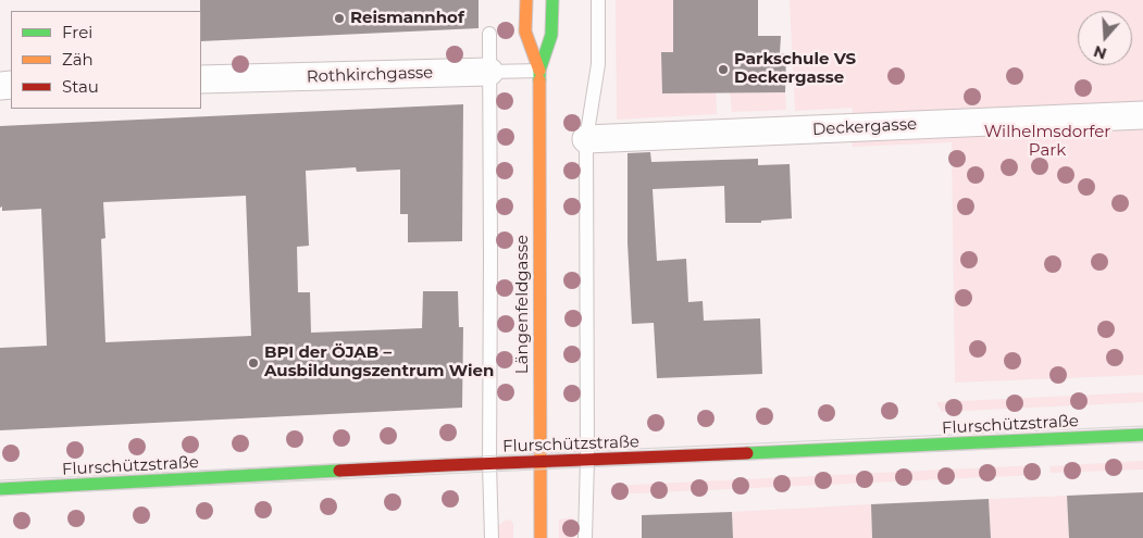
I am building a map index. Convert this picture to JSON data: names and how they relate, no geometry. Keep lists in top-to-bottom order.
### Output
{
  "streets": {
    "street": [
      "Rothkirchgasse",
      "Deckergasse",
      "Längenfeldgasse",
      "Flurschützstraße"
    ]
  },
  "crossings": [
    ["Rothkirchgasse", "Längenfeldgasse"],
    ["Längenfeldgasse", "Flurschützstraße"]
  ],
  "parks": ["Wilhelmsdorfer Park"],
  "places": ["Reismannhof", "Parkschule VS Deckergasse", "BPI der ÖJAB – Ausbildungszentrum Wien"],
  "legend": ["Frei", "Zäh", "Stau"],
  "north": "bottom"
}
